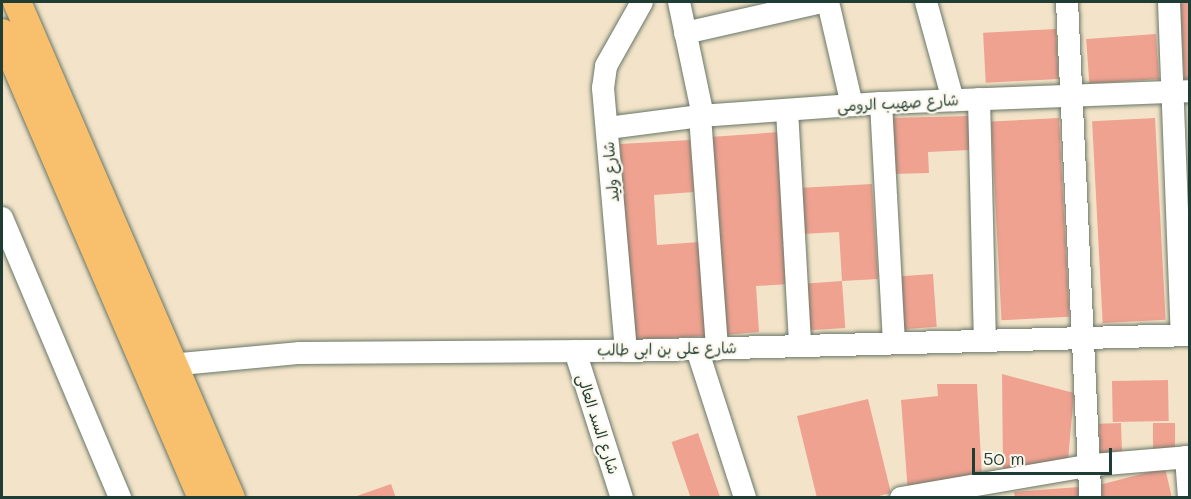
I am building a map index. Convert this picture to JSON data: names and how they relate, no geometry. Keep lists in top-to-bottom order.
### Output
{
  "streets": {
    "street": [
      "شارع صهيب الرومى",
      "شارع وليد",
      "شارع على بن ابى طالب",
      "شارع السد العالى"
    ]
  },
  "crossings": [
    ["شارع صهيب الرومى", "شارع وليد"],
    ["شارع وليد", "شارع على بن ابى طالب"],
    ["شارع على بن ابى طالب", "شارع السد العالى"]
  ],
  "scale_bar": "50 m"
}
